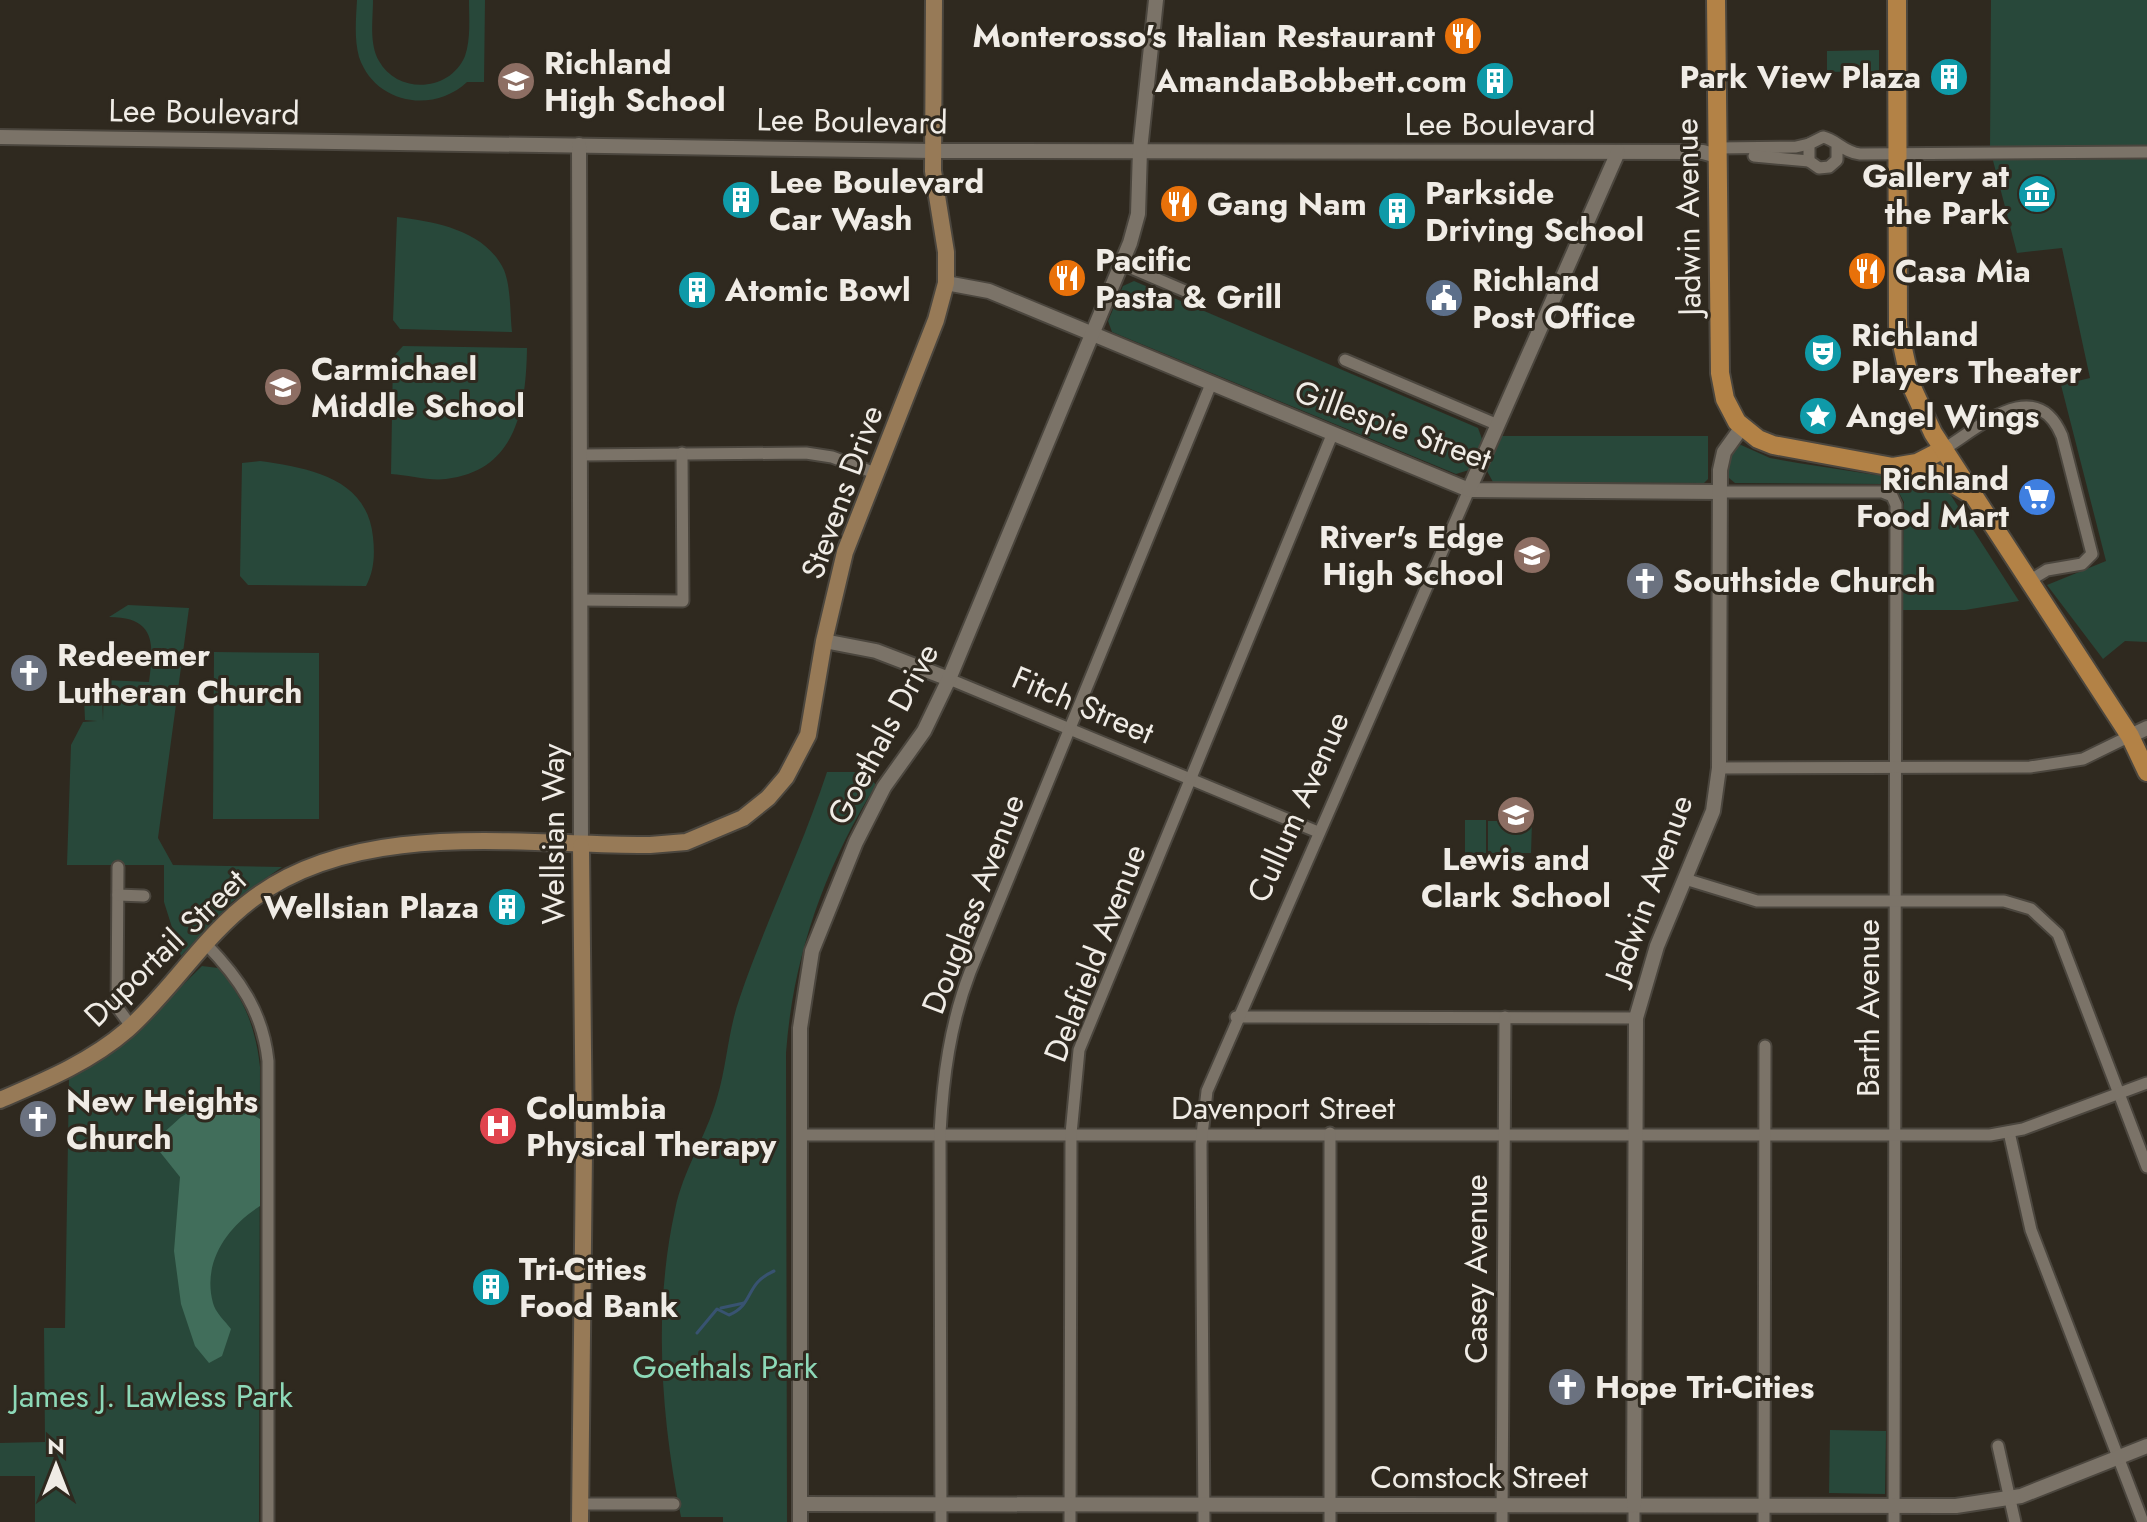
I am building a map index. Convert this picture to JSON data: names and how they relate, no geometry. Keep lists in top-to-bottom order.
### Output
{
  "streets": {
    "main road": [
      "Jadwin Avenue",
      "Stevens Drive",
      "Wellsian Way",
      "Duportail Street"
    ],
    "street": [
      "Lee Boulevard",
      "Gillespie Street",
      "Fitch Street",
      "Goethals Drive",
      "Cullum Avenue",
      "Douglass Avenue",
      "Delafield Avenue",
      "Barth Avenue",
      "Davenport Street",
      "Casey Avenue",
      "Comstock Street"
    ]
  },
  "crossings": [
    ["Lee Boulevard", "Jadwin Avenue"],
    ["Lee Boulevard", "Stevens Drive"],
    ["Lee Boulevard", "Goethals Drive"],
    ["Lee Boulevard", "Cullum Avenue"],
    ["Lee Boulevard", "Wellsian Way"],
    ["Jadwin Avenue", "Gillespie Street"],
    ["Jadwin Avenue", "Davenport Street"],
    ["Jadwin Avenue", "Comstock Street"],
    ["Gillespie Street", "Stevens Drive"],
    ["Gillespie Street", "Goethals Drive"],
    ["Gillespie Street", "Cullum Avenue"],
    ["Gillespie Street", "Douglass Avenue"],
    ["Gillespie Street", "Delafield Avenue"],
    ["Gillespie Street", "Barth Avenue"],
    ["Stevens Drive", "Fitch Street"],
    ["Stevens Drive", "Wellsian Way"],
    ["Stevens Drive", "Duportail Street"],
    ["Fitch Street", "Goethals Drive"],
    ["Fitch Street", "Cullum Avenue"],
    ["Fitch Street", "Douglass Avenue"],
    ["Fitch Street", "Delafield Avenue"],
    ["Goethals Drive", "Davenport Street"],
    ["Goethals Drive", "Comstock Street"],
    ["Cullum Avenue", "Davenport Street"],
    ["Cullum Avenue", "Comstock Street"],
    ["Wellsian Way", "Duportail Street"],
    ["Douglass Avenue", "Davenport Street"],
    ["Douglass Avenue", "Comstock Street"],
    ["Delafield Avenue", "Davenport Street"],
    ["Delafield Avenue", "Comstock Street"],
    ["Barth Avenue", "Davenport Street"],
    ["Barth Avenue", "Comstock Street"],
    ["Davenport Street", "Casey Avenue"],
    ["Casey Avenue", "Comstock Street"]
  ],
  "parks": ["Goethals Park", "James J. Lawless Park"],
  "places": {
    "restaurant": [
      "Monterosso's Italian Restaurant",
      "Gang Nam",
      "Casa Mia",
      "Pacific Pasta & Grill"
    ],
    "building": [
      "Park View Plaza",
      "AmandaBobbett.com",
      "Lee Boulevard Car Wash",
      "Parkside Driving School",
      "Atomic Bowl",
      "Wellsian Plaza",
      "Tri-Cities Food Bank"
    ],
    "school or university": [
      "Richland High School",
      "Carmichael Middle School",
      "River's Edge High School",
      "Lewis and Clark School"
    ],
    "museum": ["Gallery at the Park"],
    "public building": ["Richland Post Office"],
    "theatre": ["Richland Players Theater"],
    "place": ["Angel Wings"],
    "supermarket": ["Richland Food Mart"],
    "church": [
      "Southside Church",
      "Redeemer Lutheran Church",
      "New Heights Church",
      "Hope Tri-Cities"
    ],
    "hospital": ["Columbia Physical Therapy"]
  },
  "north": "top"
}
